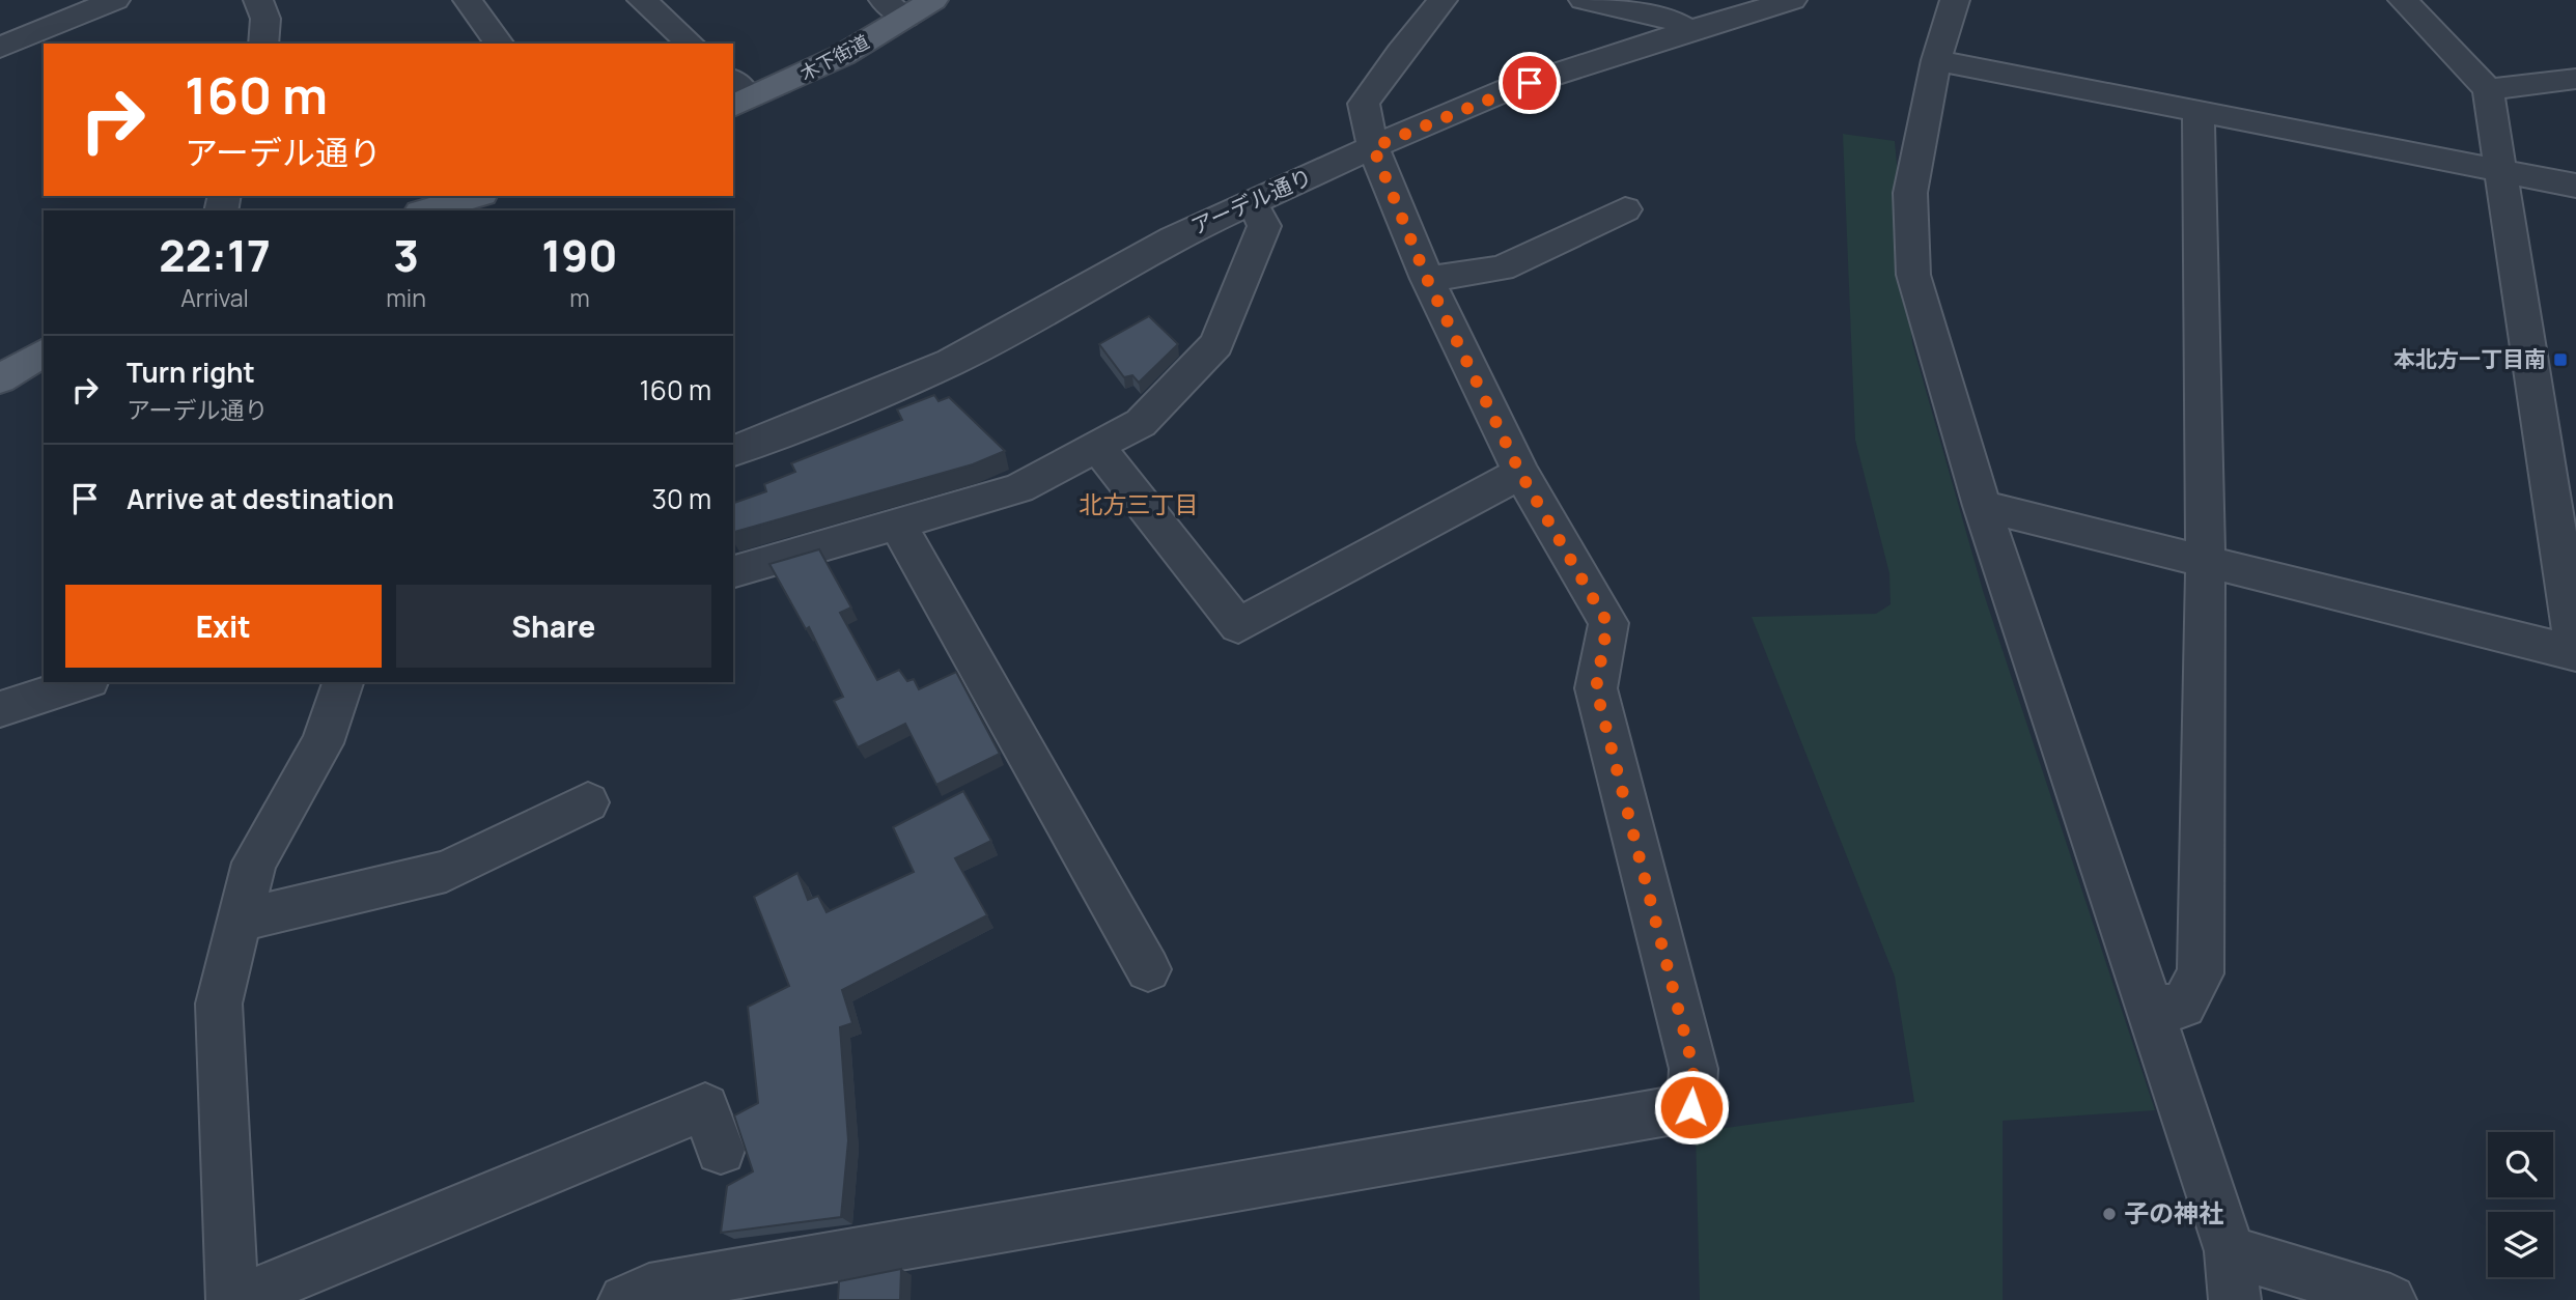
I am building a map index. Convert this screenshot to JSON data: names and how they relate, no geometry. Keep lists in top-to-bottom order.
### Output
{
  "streets": {
    "main road": ["木下街道"],
    "street": ["アーデル通り"]
  },
  "districts": ["北方三丁目"],
  "places": {
    "transit": ["本北方一丁目南"],
    "other": ["子の神社"]
  },
  "page": {
    "turn": ["160 m", "アーデル通り"],
    "eta": [
      "22:17",
      "Arrival",
      "3",
      "min",
      "190",
      "m"
    ],
    "list": [
      {
        "name": "Turn right",
        "note": "アーデル通り",
        "value": "160 m"
      },
      {
        "name": "Arrive at destination",
        "value": "30 m"
      }
    ],
    "buttons": ["Exit", "Share"]
  }
}
